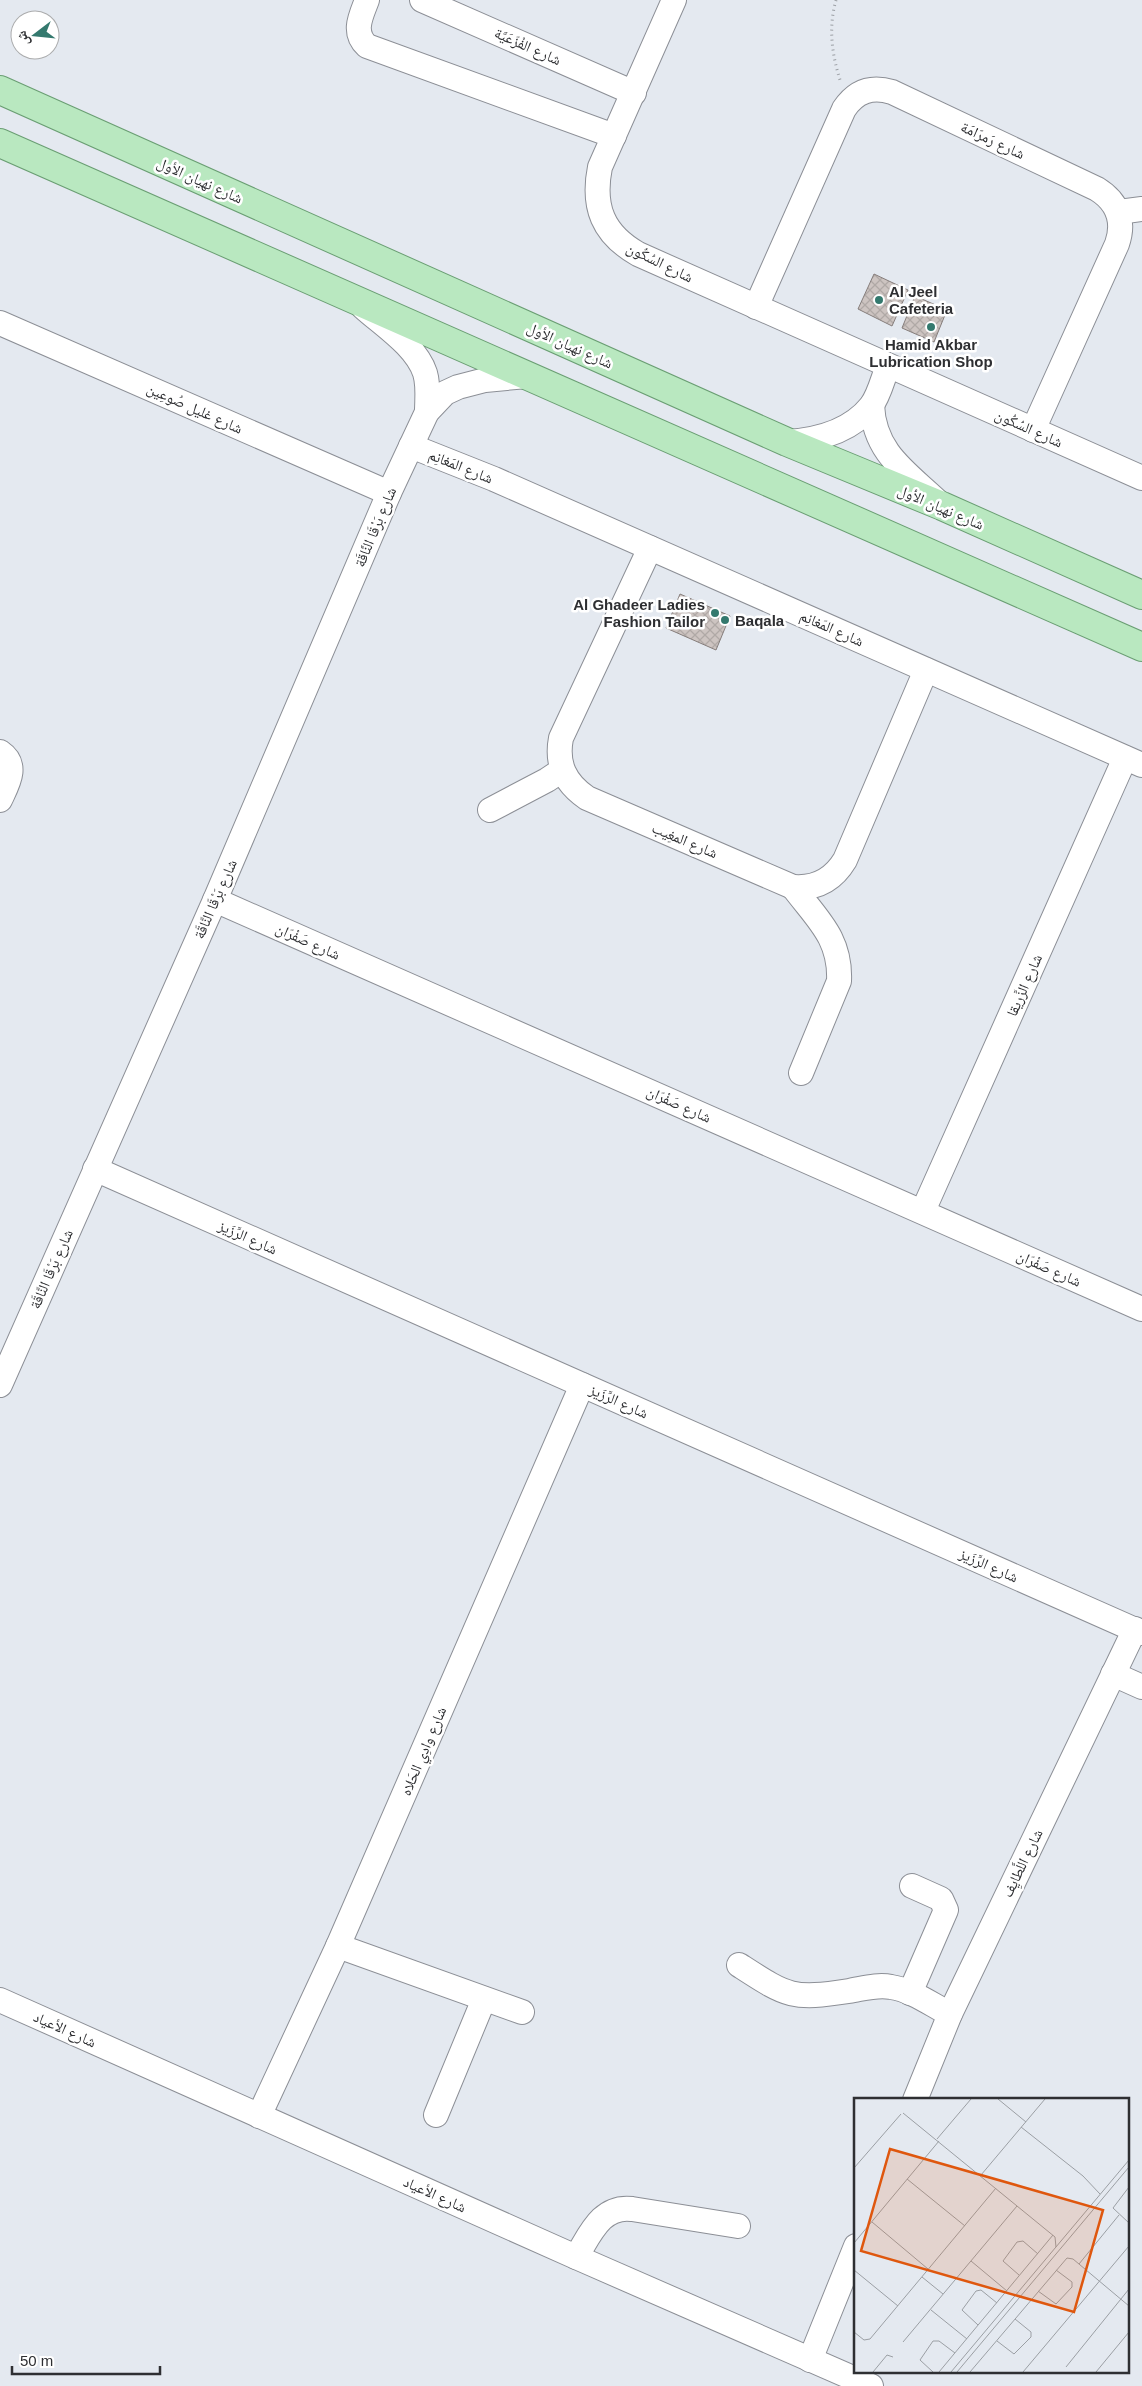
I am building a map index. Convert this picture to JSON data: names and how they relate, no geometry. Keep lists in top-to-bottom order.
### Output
{
  "streets": {
    "main road": ["شارع نهيان الأول"],
    "street": [
      "شارع الفْزَعَيَّة",
      "شارع رَمرَامَة",
      "شارع السُكُون",
      "شارع غليل صُوعِين",
      "شارع المَغانِم",
      "شارع بَرْقَا النَّاقَة",
      "شارع المغِيب",
      "شارع صَفْرَان",
      "شارع الزِّريقا",
      "شارع الرِّزَيز",
      "شارع وادِي الحَلاه",
      "شارع اللَّطايِف",
      "شارع الأعياد"
    ]
  },
  "crossings": [
    ["شارع الفْزَعَيَّة", "شارع السُكُون"],
    ["شارع غليل صُوعِين", "شارع بَرْقَا النَّاقَة"],
    ["شارع المَغانِم", "شارع بَرْقَا النَّاقَة"],
    ["شارع المَغانِم", "شارع الزِّريقا"],
    ["شارع بَرْقَا النَّاقَة", "شارع صَفْرَان"],
    ["شارع بَرْقَا النَّاقَة", "شارع الرِّزَيز"],
    ["شارع صَفْرَان", "شارع الزِّريقا"],
    ["شارع الرِّزَيز", "شارع وادِي الحَلاه"],
    ["شارع الرِّزَيز", "شارع اللَّطايِف"],
    ["شارع وادِي الحَلاه", "شارع الأعياد"]
  ],
  "places": [
    "Al Jeel Cafeteria",
    "Hamid Akbar Lubrication Shop",
    "Al Ghadeer Ladies Fashion Tailor",
    "Baqala"
  ],
  "scale_bar": "50 m",
  "north": "left"
}
